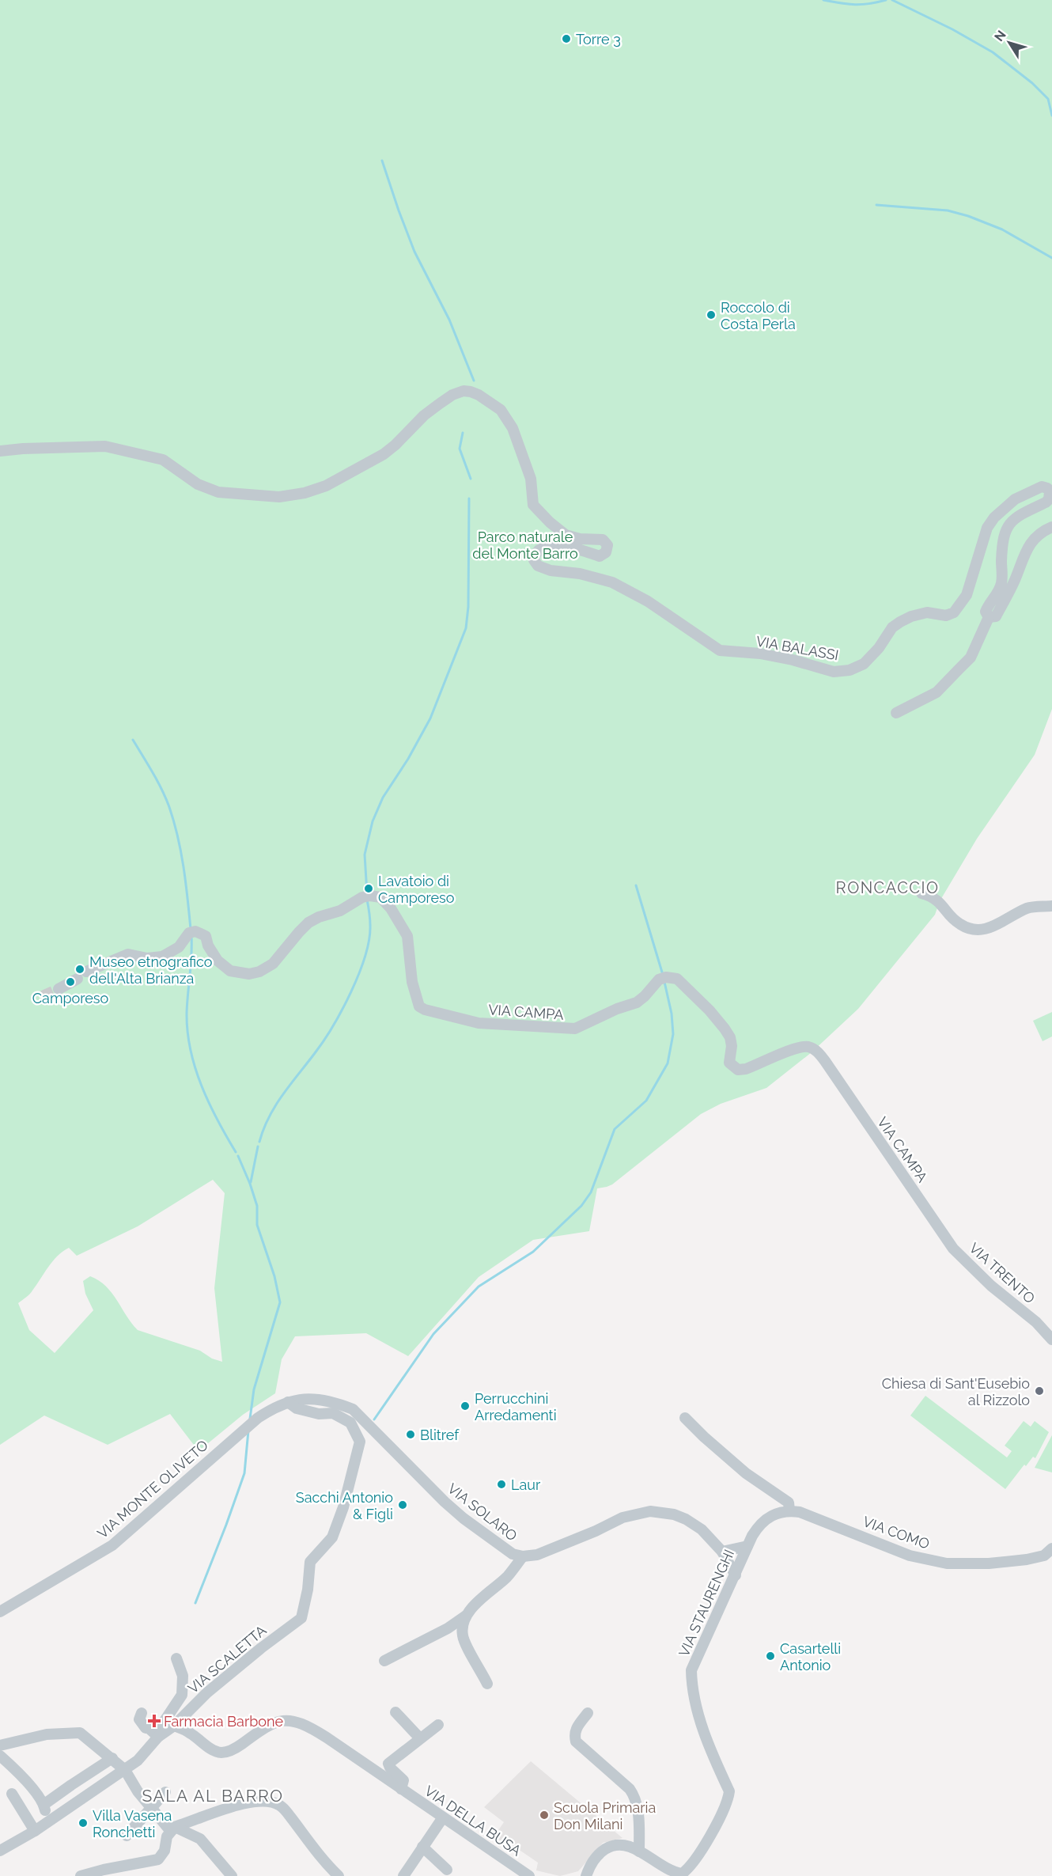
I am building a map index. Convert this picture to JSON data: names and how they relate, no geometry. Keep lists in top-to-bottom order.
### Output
{
  "streets": {
    "street": [
      "VIA BALASSI",
      "VIA CAMPA",
      "VIA TRENTO",
      "VIA MONTE OLIVETO",
      "VIA SOLARO",
      "VIA COMO",
      "VIA STAURENGHI",
      "VIA SCALETTA",
      "VIA DELLA BUSA"
    ]
  },
  "crossings": [
    ["VIA CAMPA", "VIA TRENTO"],
    ["VIA MONTE OLIVETO", "VIA SOLARO"],
    ["VIA MONTE OLIVETO", "VIA SCALETTA"],
    ["VIA SOLARO", "VIA STAURENGHI"],
    ["VIA SOLARO", "VIA SCALETTA"],
    ["VIA SCALETTA", "VIA DELLA BUSA"]
  ],
  "districts": ["RONCACCIO", "SALA AL BARRO"],
  "parks": ["Parco naturale del Monte Barro"],
  "places": {
    "other": [
      "Torre 3",
      "Roccolo di Costa Perla",
      "Lavatoio di Camporeso",
      "Museo etnografico dell'Alta Brianza",
      "Camporeso",
      "Chiesa di Sant'Eusebio al Rizzolo",
      "Perrucchini Arredamenti",
      "Blitref",
      "Laur",
      "Sacchi Antonio & Figli",
      "Casartelli Antonio",
      "Scuola Primaria Don Milani",
      "Villa Vasena Ronchetti"
    ],
    "health": ["Farmacia Barbone"]
  },
  "north": "top left"
}
